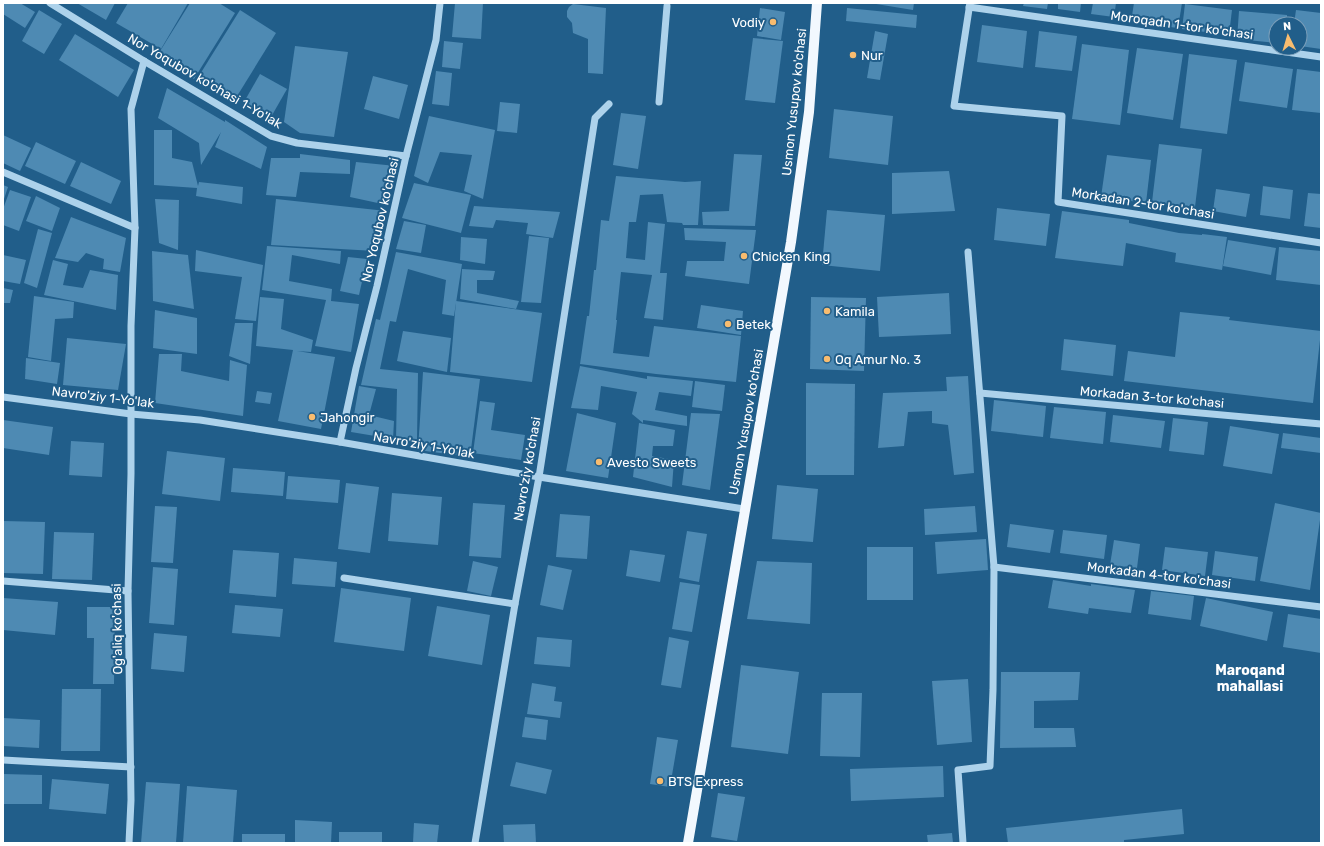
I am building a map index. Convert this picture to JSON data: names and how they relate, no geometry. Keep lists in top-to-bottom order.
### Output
{
  "streets": {
    "main road": ["Usmon Yusupov ko'chasi"],
    "street": [
      "Morоqadn 1-tor ko'chasi",
      "Nor Yoqubov ko'chasi 1-Yo'lak",
      "Morkadan 2-tor ko'chasi",
      "Nor Yoqubov ko'chasi",
      "Navro'ziy 1-Yo'lak",
      "Morkadan 3-tor ko'chasi",
      "Navro'ziy ko'chasi",
      "Morkadan 4-tor ko'chasi",
      "Og'aliq ko'chasi"
    ]
  },
  "crossings": [
    ["Morоqadn 1-tor ko'chasi", "Morkadan 2-tor ko'chasi"],
    ["Nor Yoqubov ko'chasi 1-Yo'lak", "Nor Yoqubov ko'chasi"],
    ["Nor Yoqubov ko'chasi 1-Yo'lak", "Og'aliq ko'chasi"],
    ["Usmon Yusupov ko'chasi", "Navro'ziy 1-Yo'lak"],
    ["Nor Yoqubov ko'chasi", "Navro'ziy 1-Yo'lak"],
    ["Navro'ziy 1-Yo'lak", "Navro'ziy ko'chasi"],
    ["Navro'ziy 1-Yo'lak", "Og'aliq ko'chasi"]
  ],
  "districts": ["Maroqand mahallasi"],
  "places": [
    "Vodiy",
    "Nur",
    "Chicken King",
    "Kamila",
    "Betek",
    "Oq Amur No. 3",
    "Jahongir",
    "Avesto Sweets",
    "BTS Express"
  ],
  "north": "top"
}
